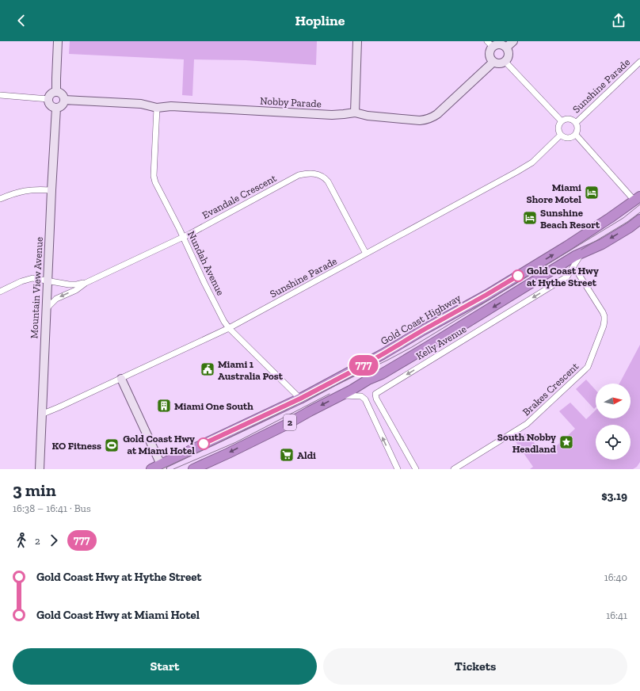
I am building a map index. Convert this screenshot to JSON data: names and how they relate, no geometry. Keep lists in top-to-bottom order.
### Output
{
  "streets": {
    "highway": ["Gold Coast Highway", "2"],
    "street": [
      "Sunshine Parade",
      "Nobby Parade",
      "Evandale Crescent",
      "Nundah Avenue",
      "Mountain View Avenue",
      "Kelly Avenue",
      "Brakes Crescent"
    ]
  },
  "crossings": [
    ["Sunshine Parade", "Evandale Crescent"],
    ["Sunshine Parade", "Nundah Avenue"],
    ["Sunshine Parade", "Mountain View Avenue"],
    ["Nobby Parade", "Nundah Avenue"],
    ["Nobby Parade", "Mountain View Avenue"],
    ["Evandale Crescent", "Nundah Avenue"],
    ["Evandale Crescent", "Mountain View Avenue"],
    ["Nundah Avenue", "Gold Coast Highway"],
    ["Kelly Avenue", "2"]
  ],
  "one_way": ["Kelly Avenue"],
  "places": {
    "hotel": ["Miami Shore Motel", "Sunshine Beach Resort"],
    "other": ["Gold Coast Hwy at Hythe Street", "Gold Coast Hwy at Miami Hotel"],
    "public building": ["Miami 1 Australia Post"],
    "building": ["Miami One South"],
    "place": ["South Nobby Headland"],
    "sports": ["KO Fitness"],
    "supermarket": ["Aldi"]
  },
  "lines": ["bus line 777"],
  "north": "right",
  "page": {
    "header": "Hopline",
    "on_map": "777",
    "heading": ["3 min", "16:38 – 16:41 · Bus", "$3.19"],
    "legs": ["2", "777"],
    "list": [
      {
        "name": "Gold Coast Hwy at Hythe Street",
        "value": "16:40"
      },
      {
        "name": "Gold Coast Hwy at Miami Hotel",
        "value": "16:41"
      }
    ],
    "buttons": ["Start", "Tickets"]
  }
}
